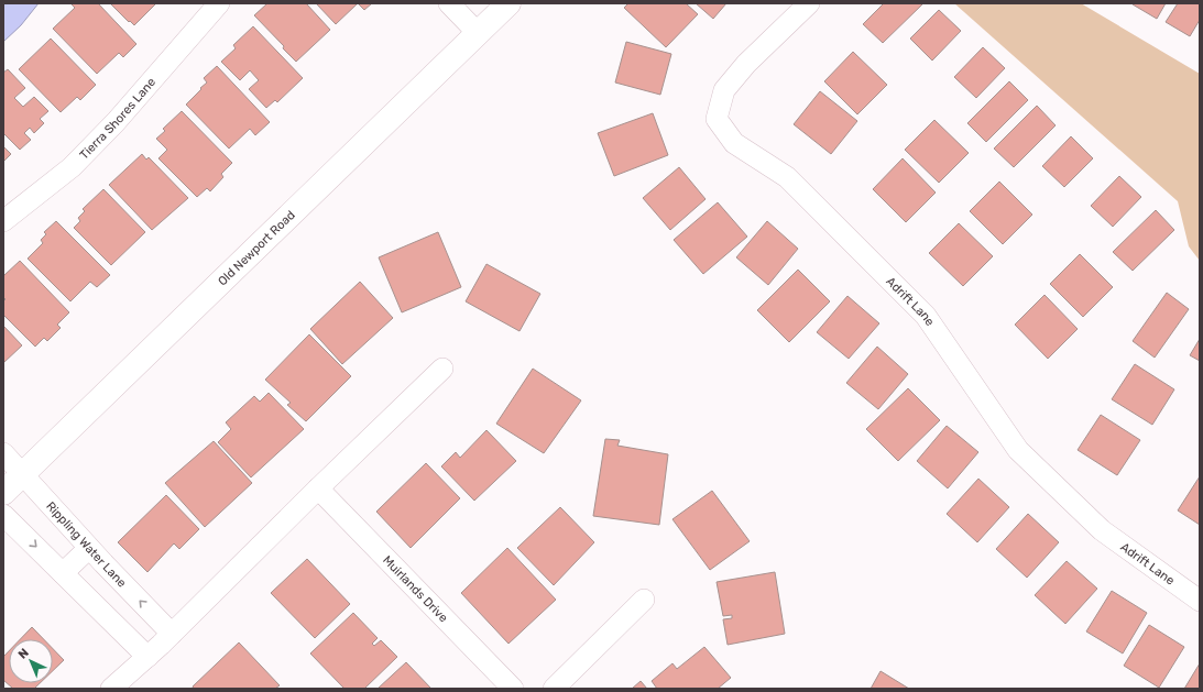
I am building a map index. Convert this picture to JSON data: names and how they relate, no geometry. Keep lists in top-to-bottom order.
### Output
{
  "streets": {
    "street": [
      "Tierra Shores Lane",
      "Old Newport Road",
      "Adrift Lane",
      "Rippling Water Lane",
      "Muirlands Drive"
    ]
  },
  "crossings": [
    ["Old Newport Road", "Rippling Water Lane"]
  ],
  "north": "top left"
}
